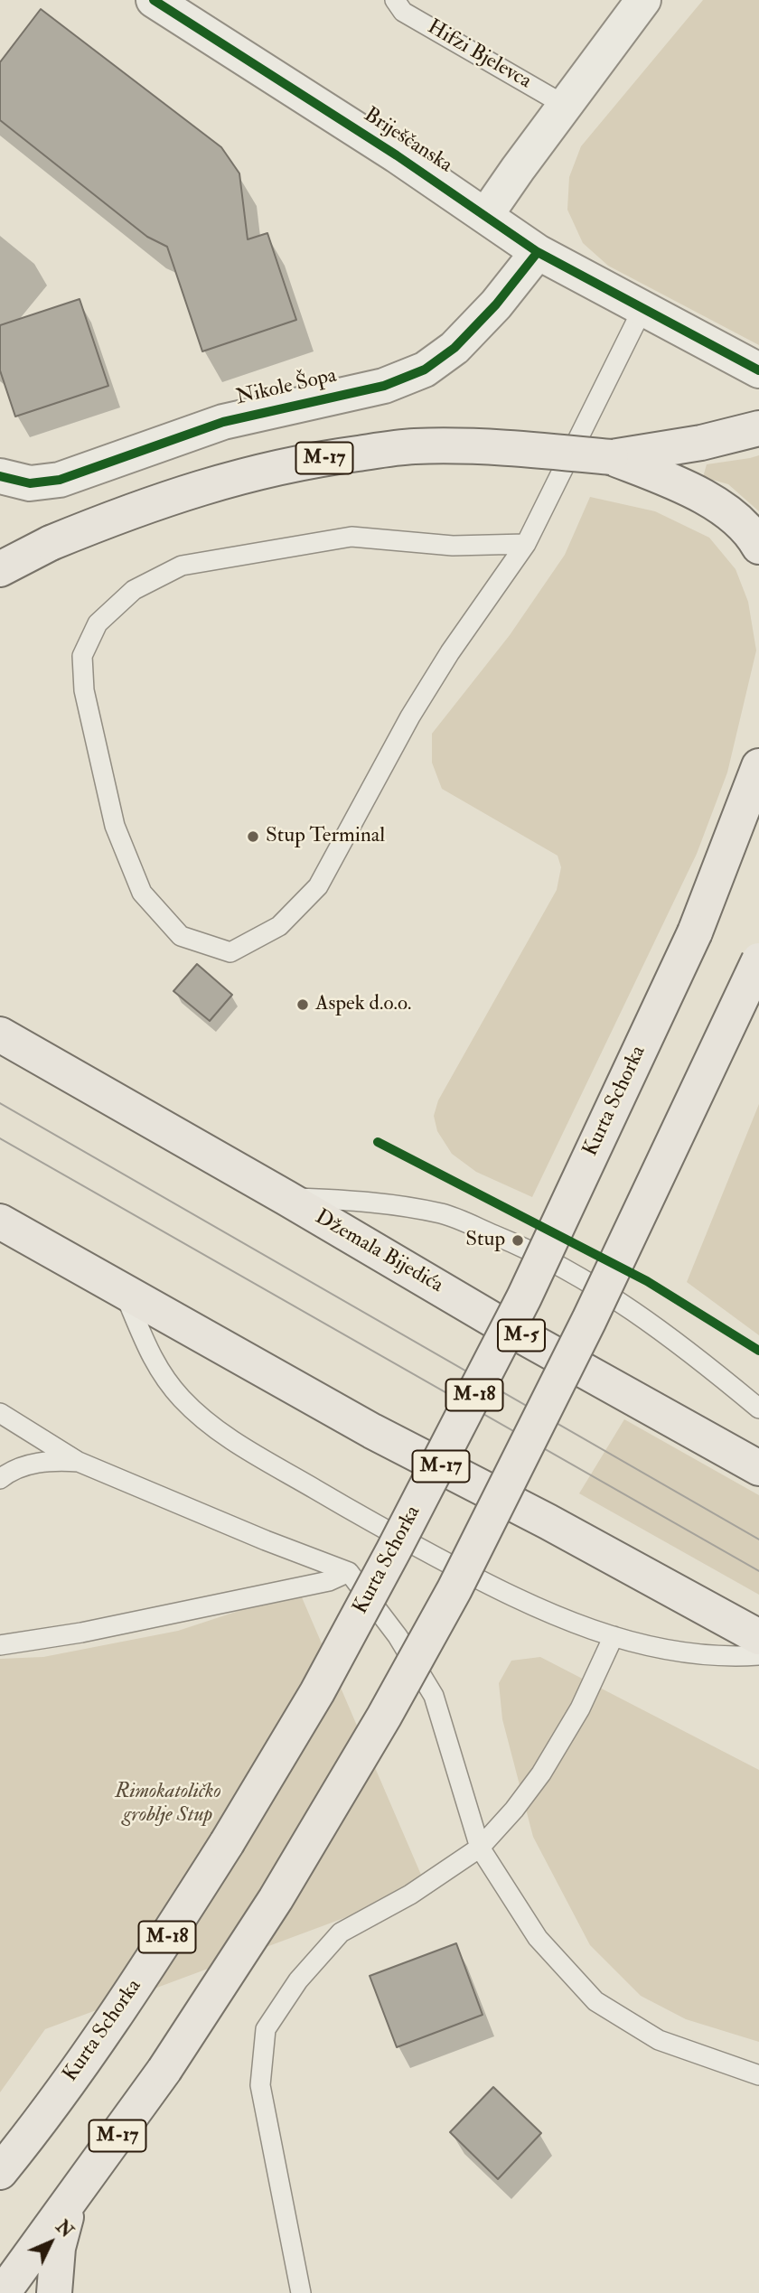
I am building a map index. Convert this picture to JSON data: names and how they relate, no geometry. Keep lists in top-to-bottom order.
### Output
{
  "streets": {
    "main road": [
      "M-17",
      "Kurta Schorka",
      "Džemala Bijedića",
      "M-5",
      "M-18"
    ],
    "street": ["Briješčanska", "Nikole Šopa"],
    "lane": ["Hifzi Bjelevca"]
  },
  "crossings": [
    ["Briješčanska", "Nikole Šopa"]
  ],
  "parks": ["Rimokatoličko groblje Stup"],
  "places": ["Stup Terminal", "Aspek d.o.o.", "Stup"],
  "north": "top right"
}
